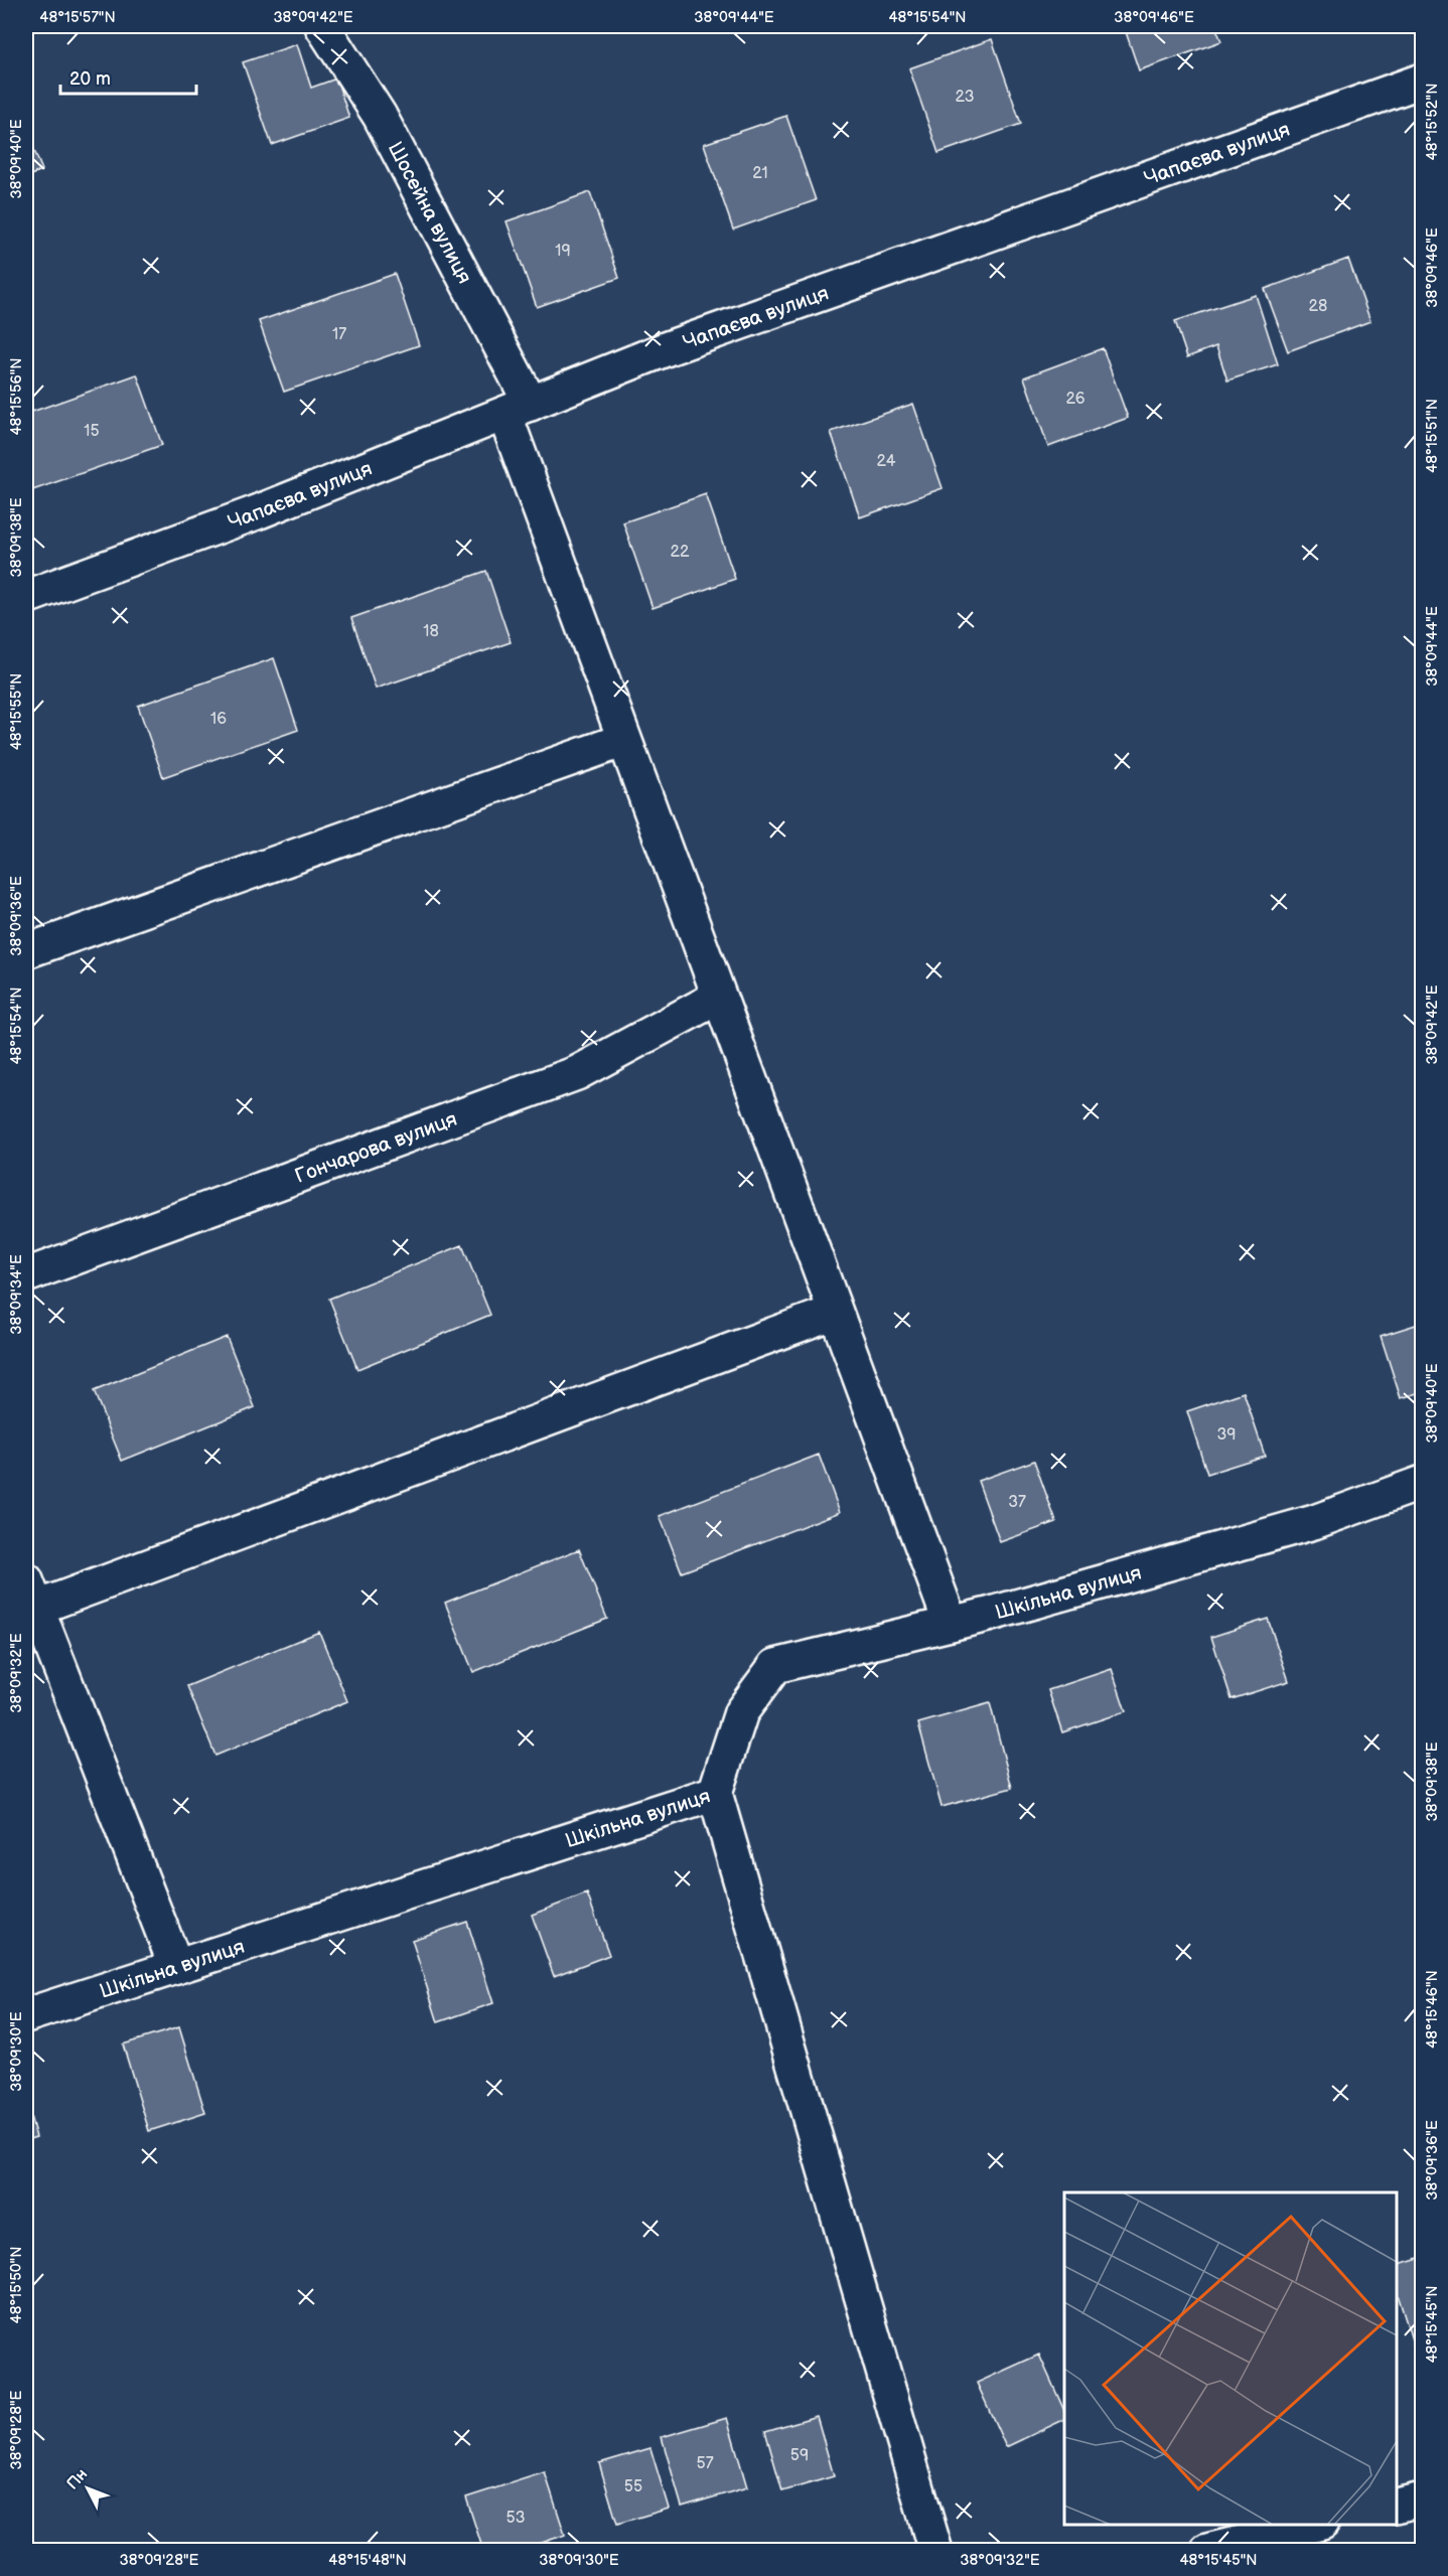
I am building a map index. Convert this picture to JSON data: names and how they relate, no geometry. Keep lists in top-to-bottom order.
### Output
{
  "streets": {
    "street": [
      "Чапаєва вулиця",
      "Шосейна вулиця",
      "Гончарова вулиця",
      "Шкільна вулиця"
    ]
  },
  "crossings": [
    ["Чапаєва вулиця", "Шосейна вулиця"],
    ["Шосейна вулиця", "Гончарова вулиця"],
    ["Шосейна вулиця", "Шкільна вулиця"]
  ],
  "house_numbers": [
    "23",
    "21",
    "19",
    "28",
    "17",
    "26",
    "15",
    "24",
    "22",
    "18",
    "16",
    "39",
    "37",
    "59",
    "57",
    "55",
    "53"
  ],
  "scale_bar": "20 m",
  "north": "top left",
  "coordinates": [
    "48°15'57\"N",
    "38°09'42\"E",
    "38°09'44\"E",
    "48°15'54\"N",
    "38°09'46\"E",
    "48°15'52\"N",
    "38°09'40\"E",
    "48°15'56\"N",
    "48°15'51\"N",
    "38°09'38\"E",
    "48°15'55\"N",
    "38°09'36\"E",
    "38°09'34\"E",
    "38°09'32\"E",
    "48°15'46\"N",
    "38°09'30\"E",
    "48°15'50\"N",
    "48°15'45\"N",
    "38°09'28\"E",
    "48°15'48\"N"
  ]
}
